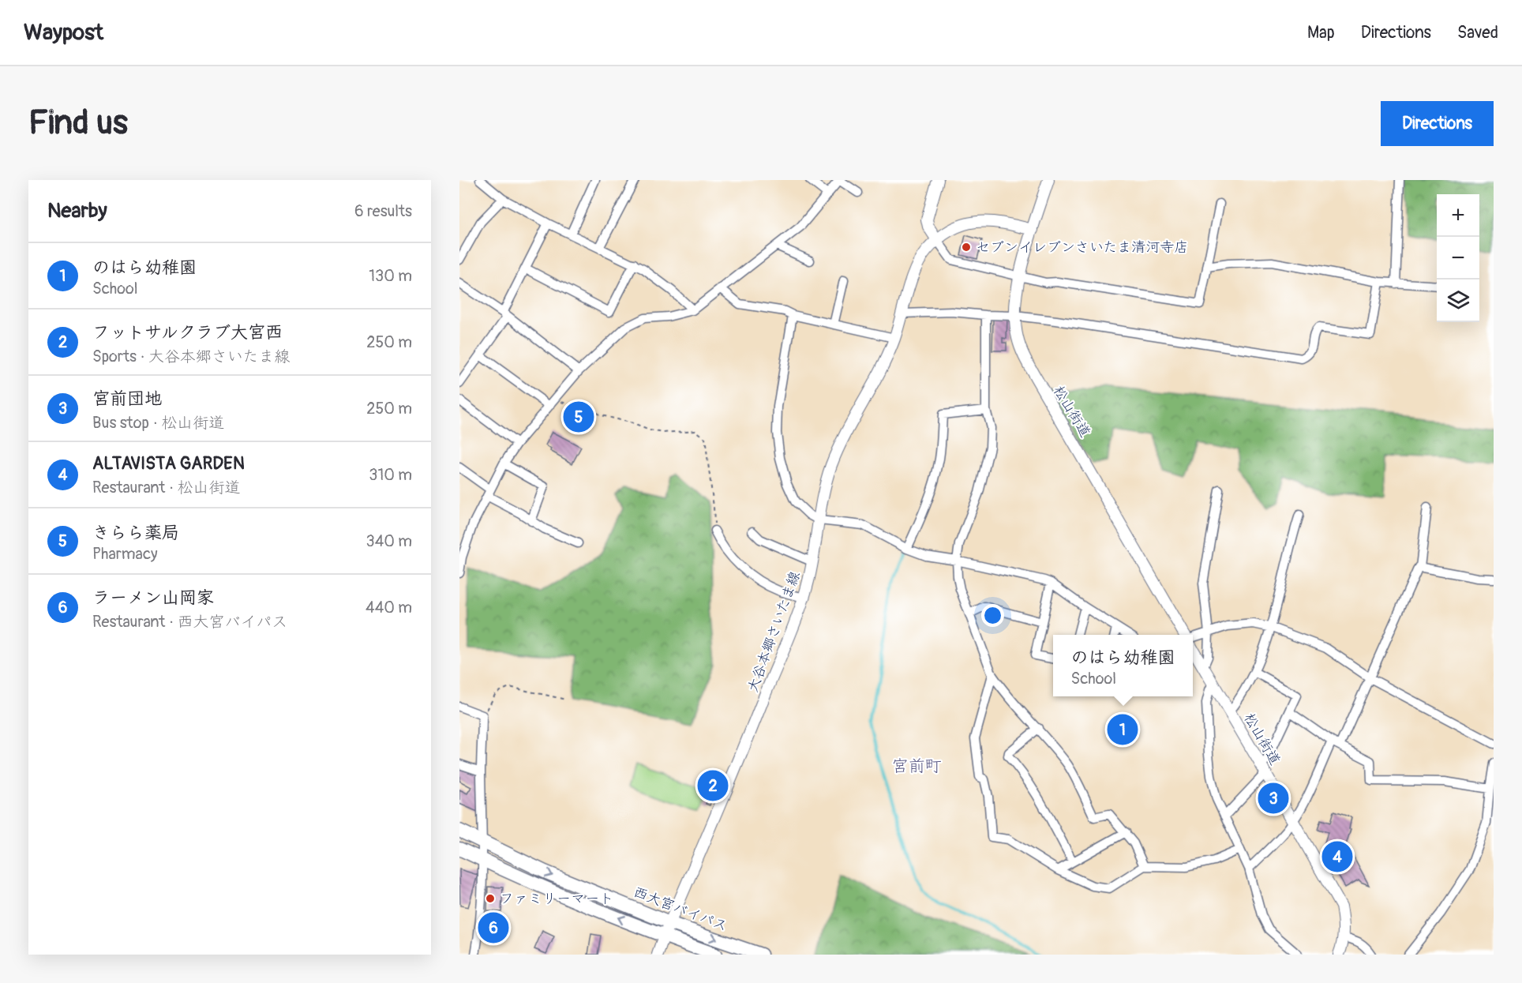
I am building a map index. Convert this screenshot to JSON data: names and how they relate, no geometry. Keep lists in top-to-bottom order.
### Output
{
  "streets": {
    "highway": ["西大宮バイパス"],
    "main road": ["松山街道", "大谷本郷さいたま線"]
  },
  "crossings": [
    ["松山街道", "大谷本郷さいたま線"],
    ["大谷本郷さいたま線", "西大宮バイパス"]
  ],
  "districts": ["宮前町"],
  "places": ["セブンイレブンさいたま清河寺店", "ファミリーマート"],
  "page": {
    "header": "Waypost",
    "nav": ["Map", "Directions", "Saved"],
    "buttons": "Directions",
    "title": "Find us",
    "heading": ["Nearby", "6 results"],
    "map_buttons": ["+", "−"],
    "list": [
      {
        "mark": "1",
        "name": "のはら幼稚園",
        "note": "School",
        "value": "130 m"
      },
      {
        "mark": "2",
        "name": "フットサルクラブ大宮西",
        "note": "Sports · 大谷本郷さいたま線",
        "value": "250 m"
      },
      {
        "mark": "3",
        "name": "宮前団地",
        "note": "Bus stop · 松山街道",
        "value": "250 m"
      },
      {
        "mark": "4",
        "name": "ALTAVISTA GARDEN",
        "note": "Restaurant · 松山街道",
        "value": "310 m"
      },
      {
        "mark": "5",
        "name": "きらら薬局",
        "note": "Pharmacy",
        "value": "340 m"
      },
      {
        "mark": "6",
        "name": "ラーメン山岡家",
        "note": "Restaurant · 西大宮バイパス",
        "value": "440 m"
      }
    ],
    "pins": [
      "5",
      "1",
      "2",
      "3",
      "4",
      "6"
    ],
    "popup": ["のはら幼稚園", "School"]
  }
}
